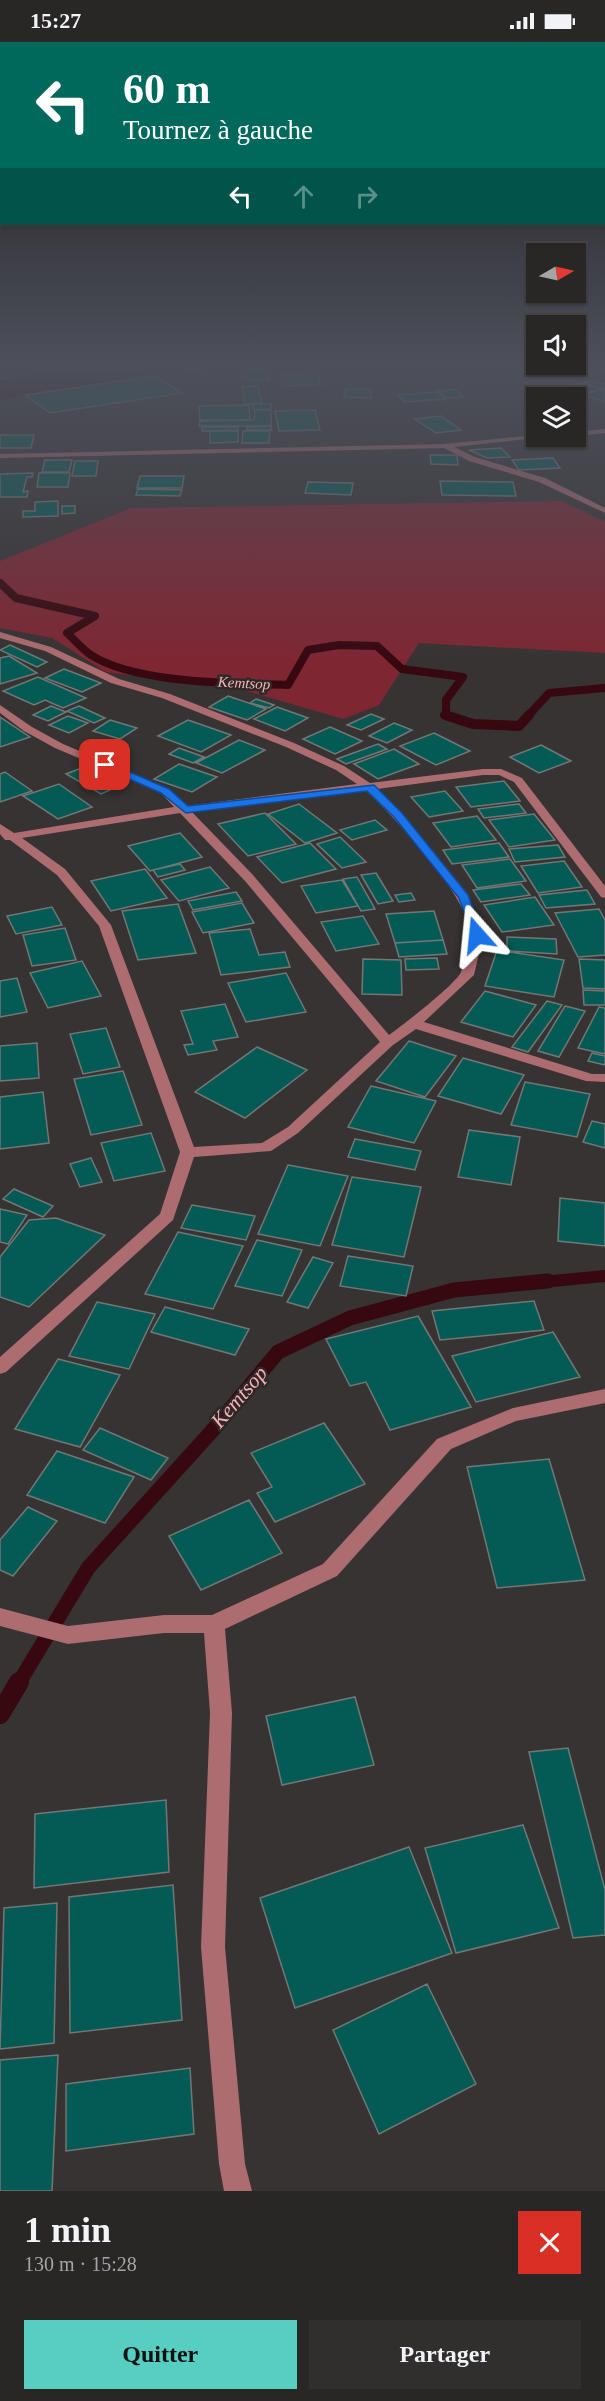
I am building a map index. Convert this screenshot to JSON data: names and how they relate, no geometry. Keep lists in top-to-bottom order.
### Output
{
  "water": ["Kemtsop"],
  "north": "right",
  "page": {
    "status": "15:27",
    "turn": ["60 m", "Tournez à gauche"],
    "heading": ["1 min", "130 m · 15:28"],
    "buttons": ["Quitter", "Partager"]
  }
}
